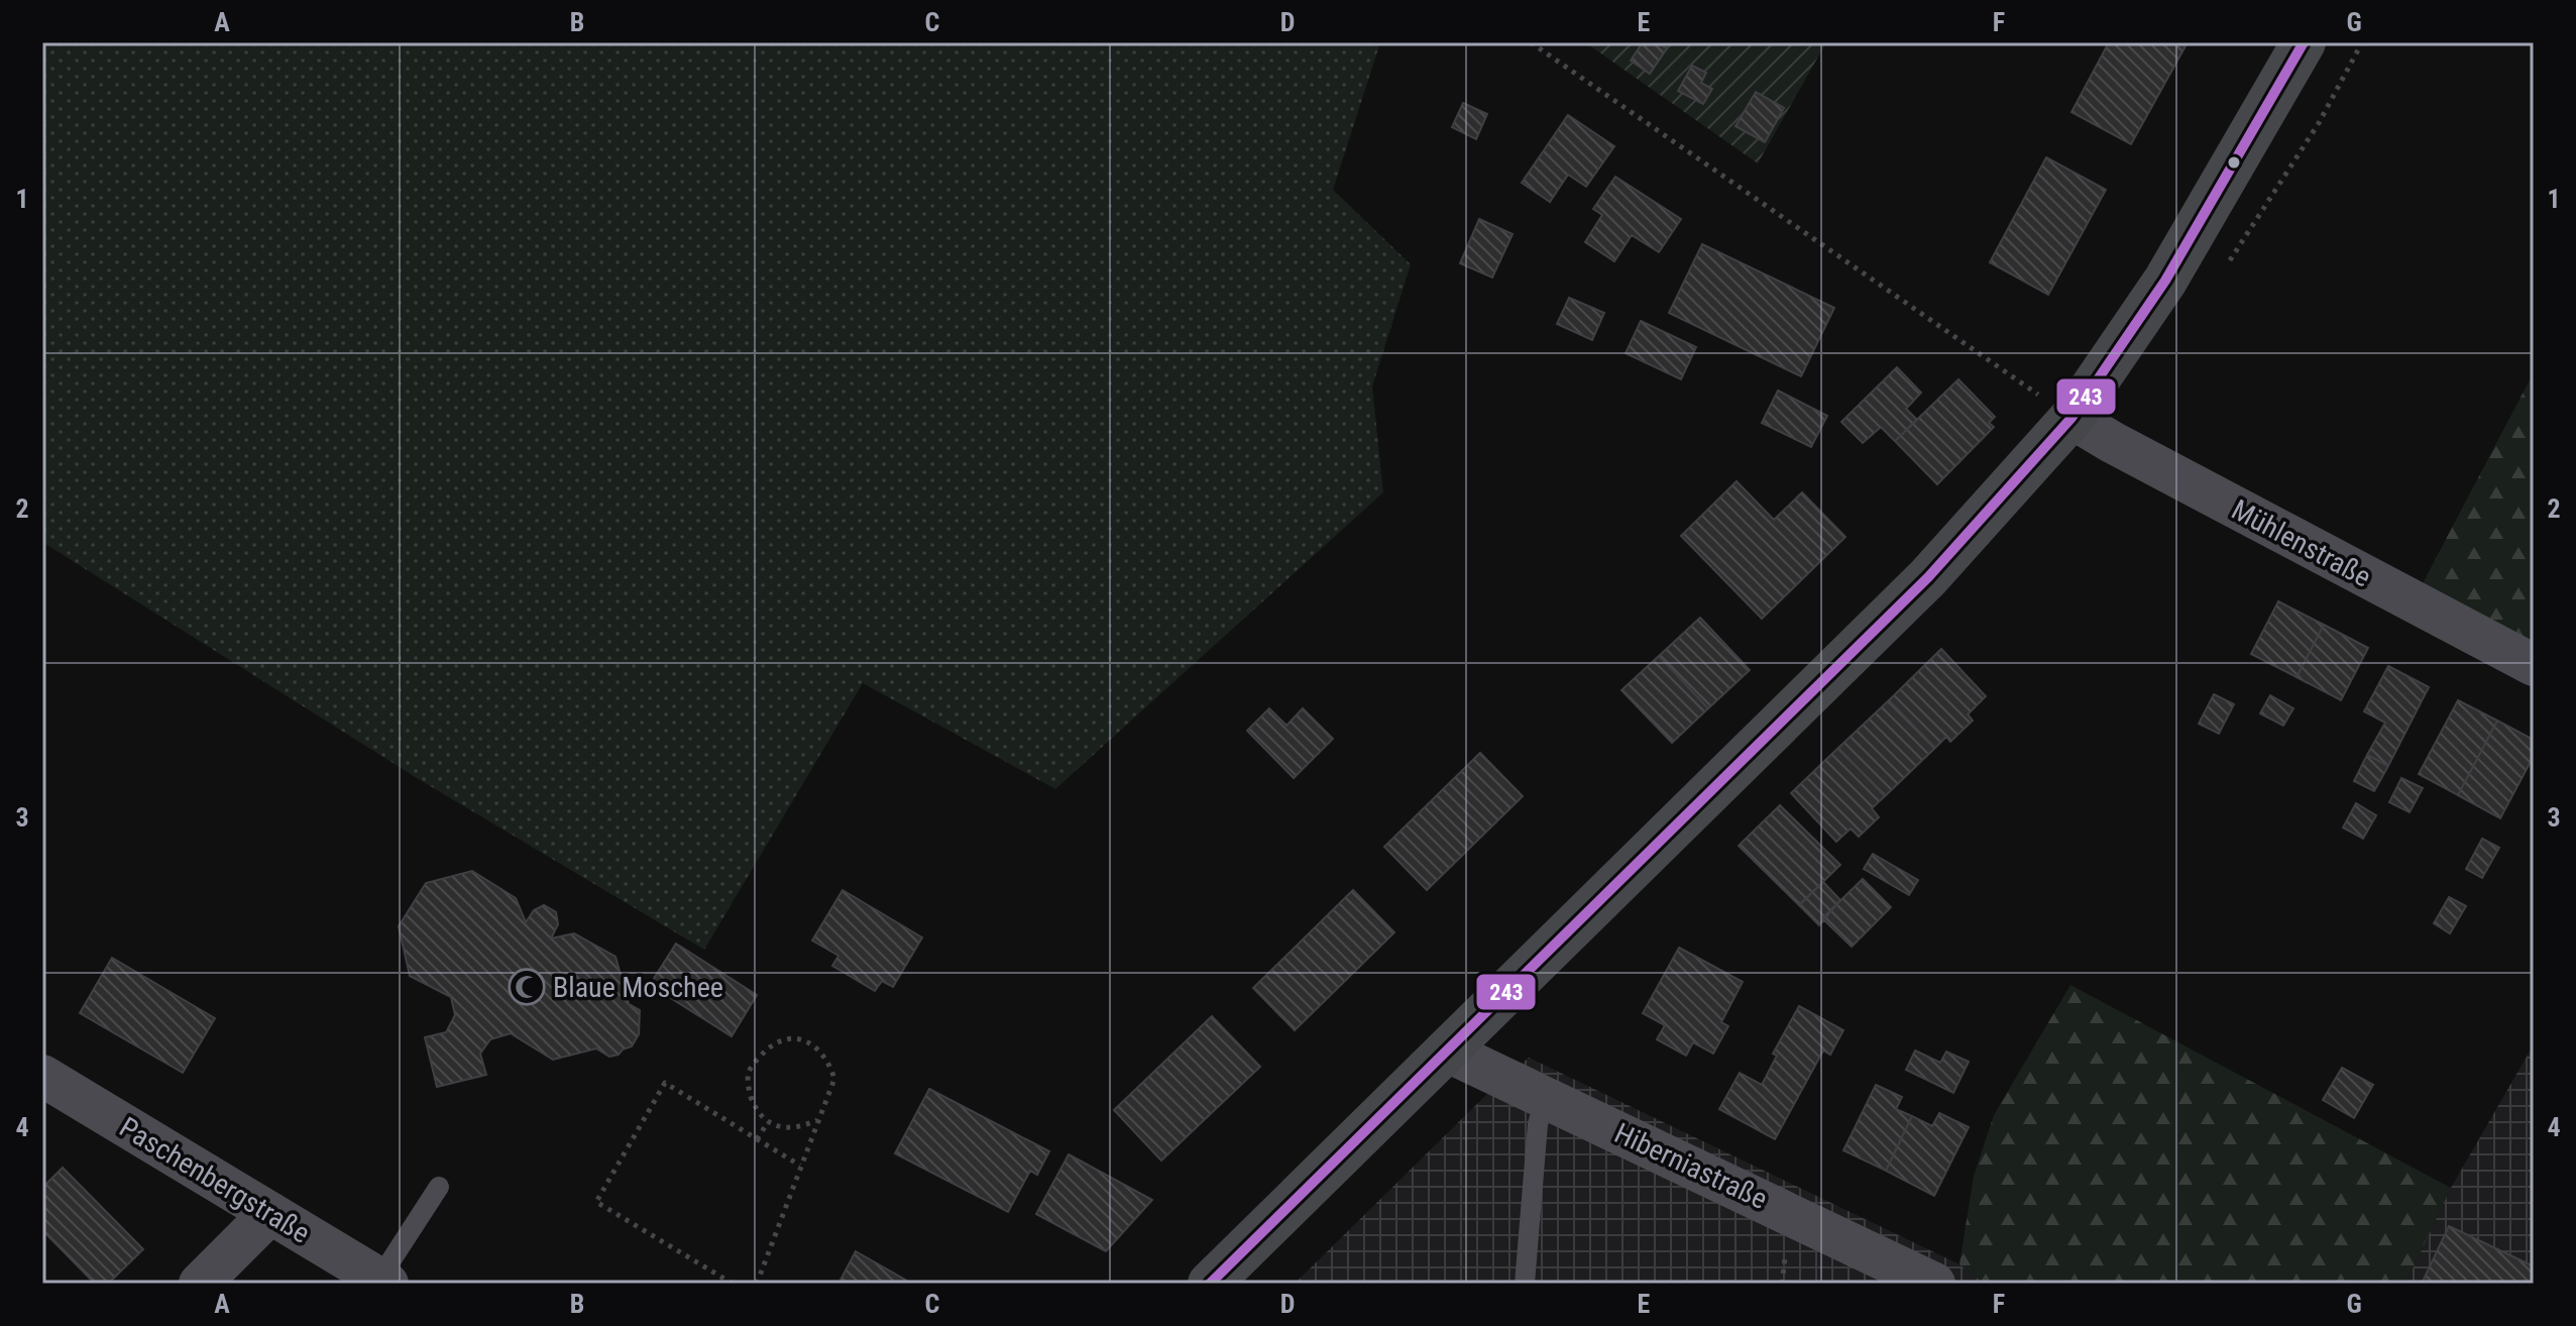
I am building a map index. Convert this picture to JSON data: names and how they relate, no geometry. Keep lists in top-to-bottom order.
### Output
{
  "streets": {
    "street": ["Mühlenstraße", "Hiberniastraße", "Paschenbergstraße"]
  },
  "places": {
    "mosque": ["Blaue Moschee"]
  },
  "lines": ["transit line 243"],
  "grid": {
    "columns": [
      "A",
      "B",
      "C",
      "D",
      "E",
      "F",
      "G"
    ],
    "rows": [
      "1",
      "2",
      "3",
      "4"
    ]
  }
}
